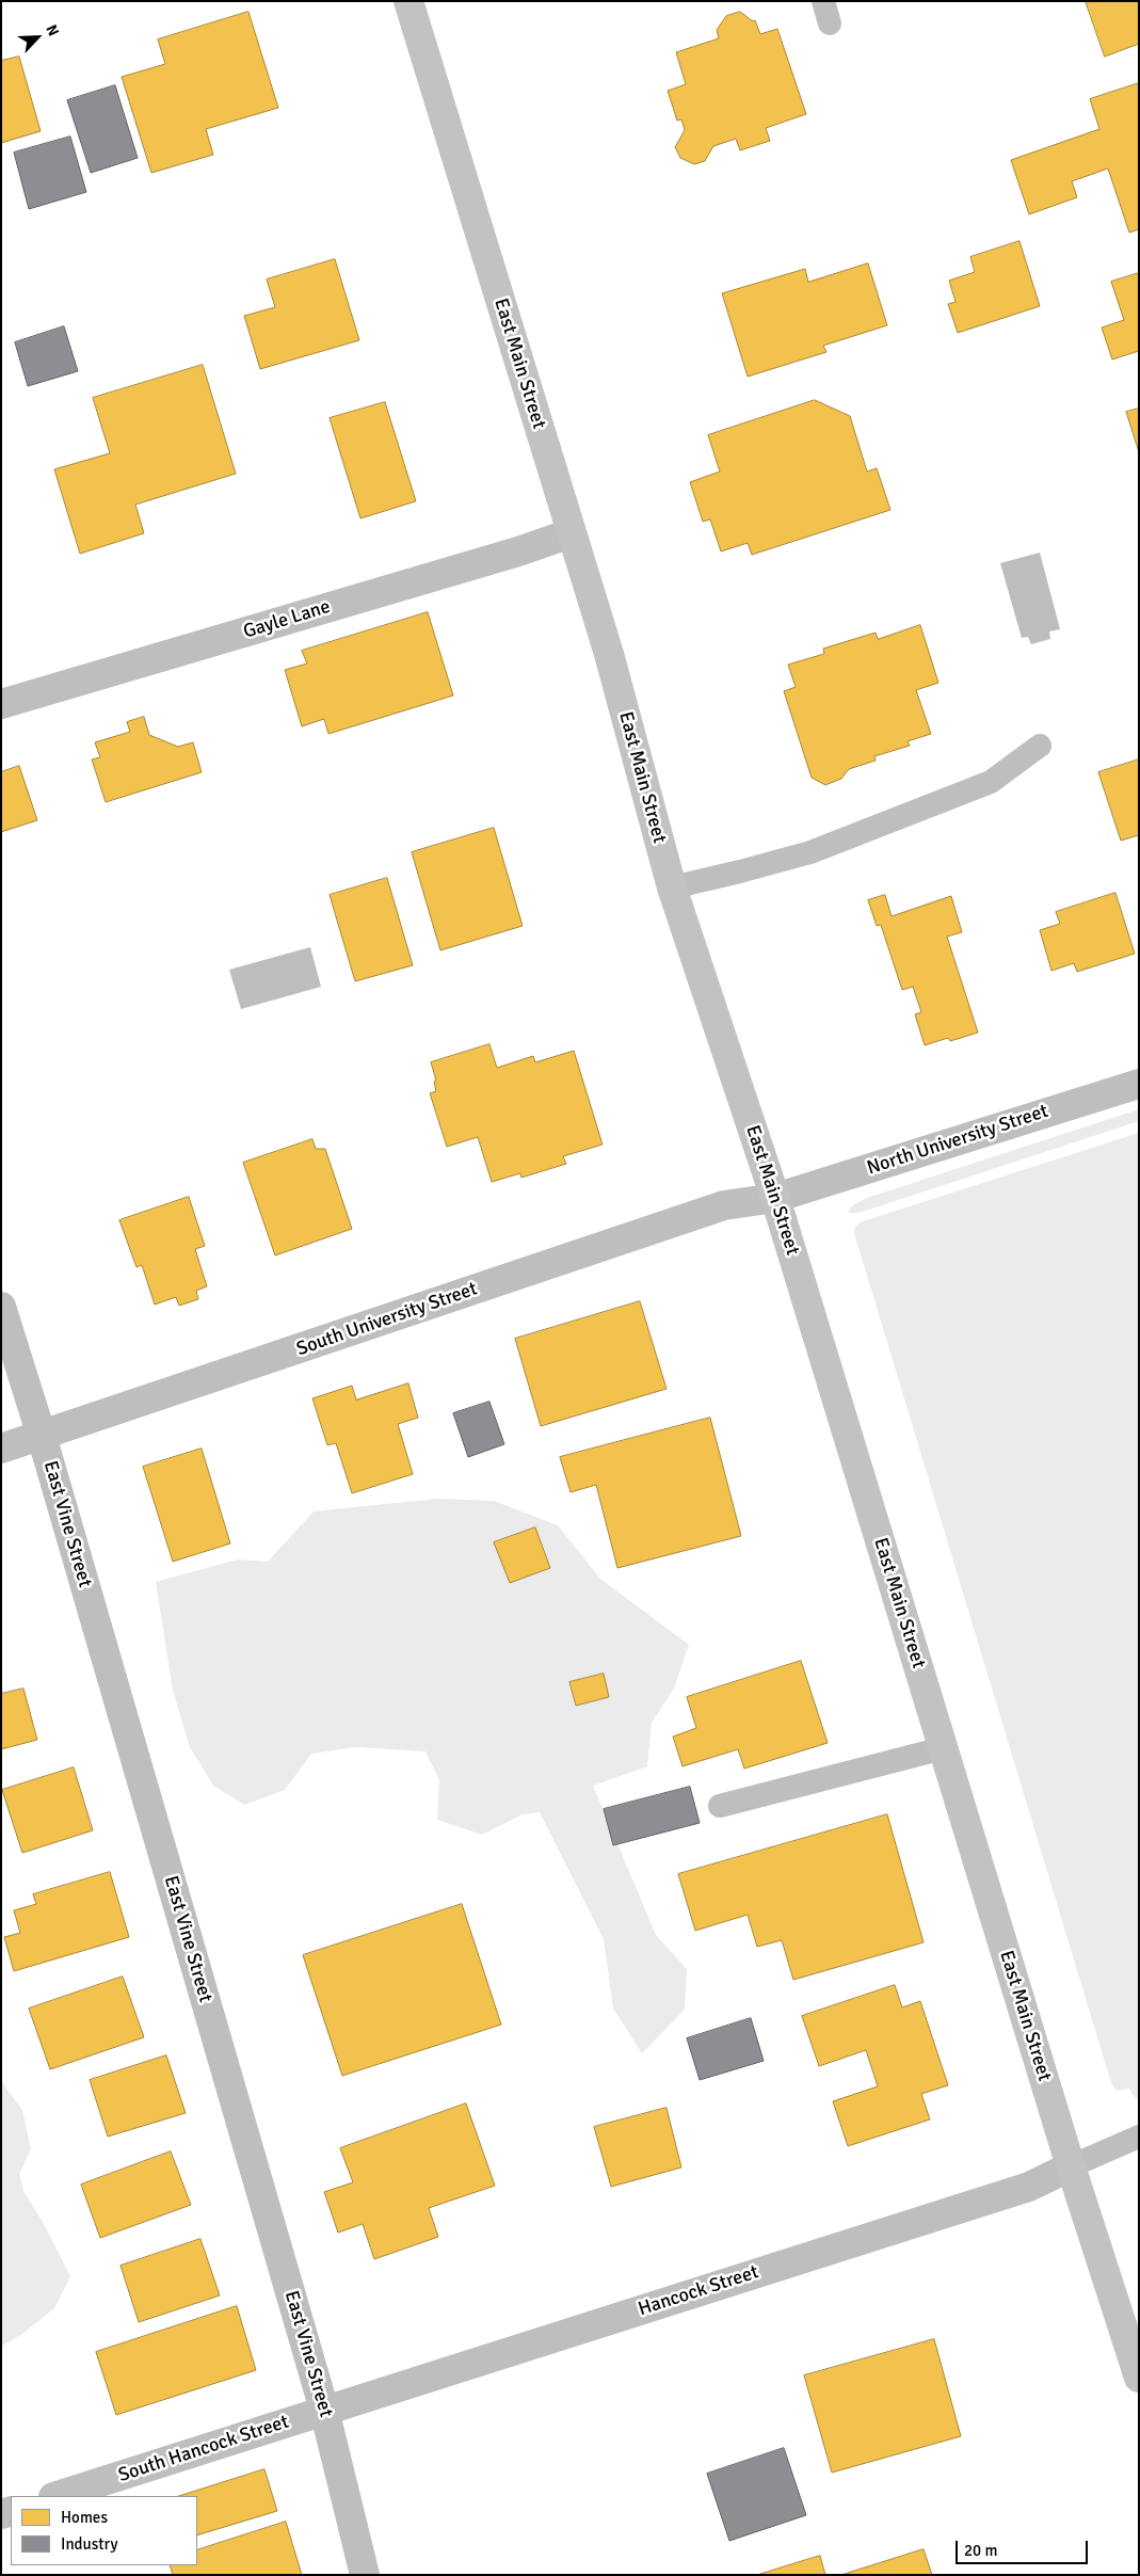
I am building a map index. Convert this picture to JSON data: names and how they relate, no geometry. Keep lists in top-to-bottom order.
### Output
{
  "streets": {
    "street": [
      "East Main Street",
      "Gayle Lane",
      "North University Street",
      "South University Street",
      "East Vine Street",
      "Hancock Street",
      "South Hancock Street"
    ]
  },
  "crossings": [
    ["East Main Street", "Gayle Lane"],
    ["East Main Street", "North University Street"],
    ["East Main Street", "South University Street"],
    ["East Main Street", "Hancock Street"],
    ["North University Street", "South University Street"],
    ["South University Street", "East Vine Street"],
    ["East Vine Street", "Hancock Street"],
    ["East Vine Street", "South Hancock Street"],
    ["Hancock Street", "South Hancock Street"]
  ],
  "legend": ["Homes", "Industry"],
  "scale_bar": "20 m",
  "north": "top right"
}
